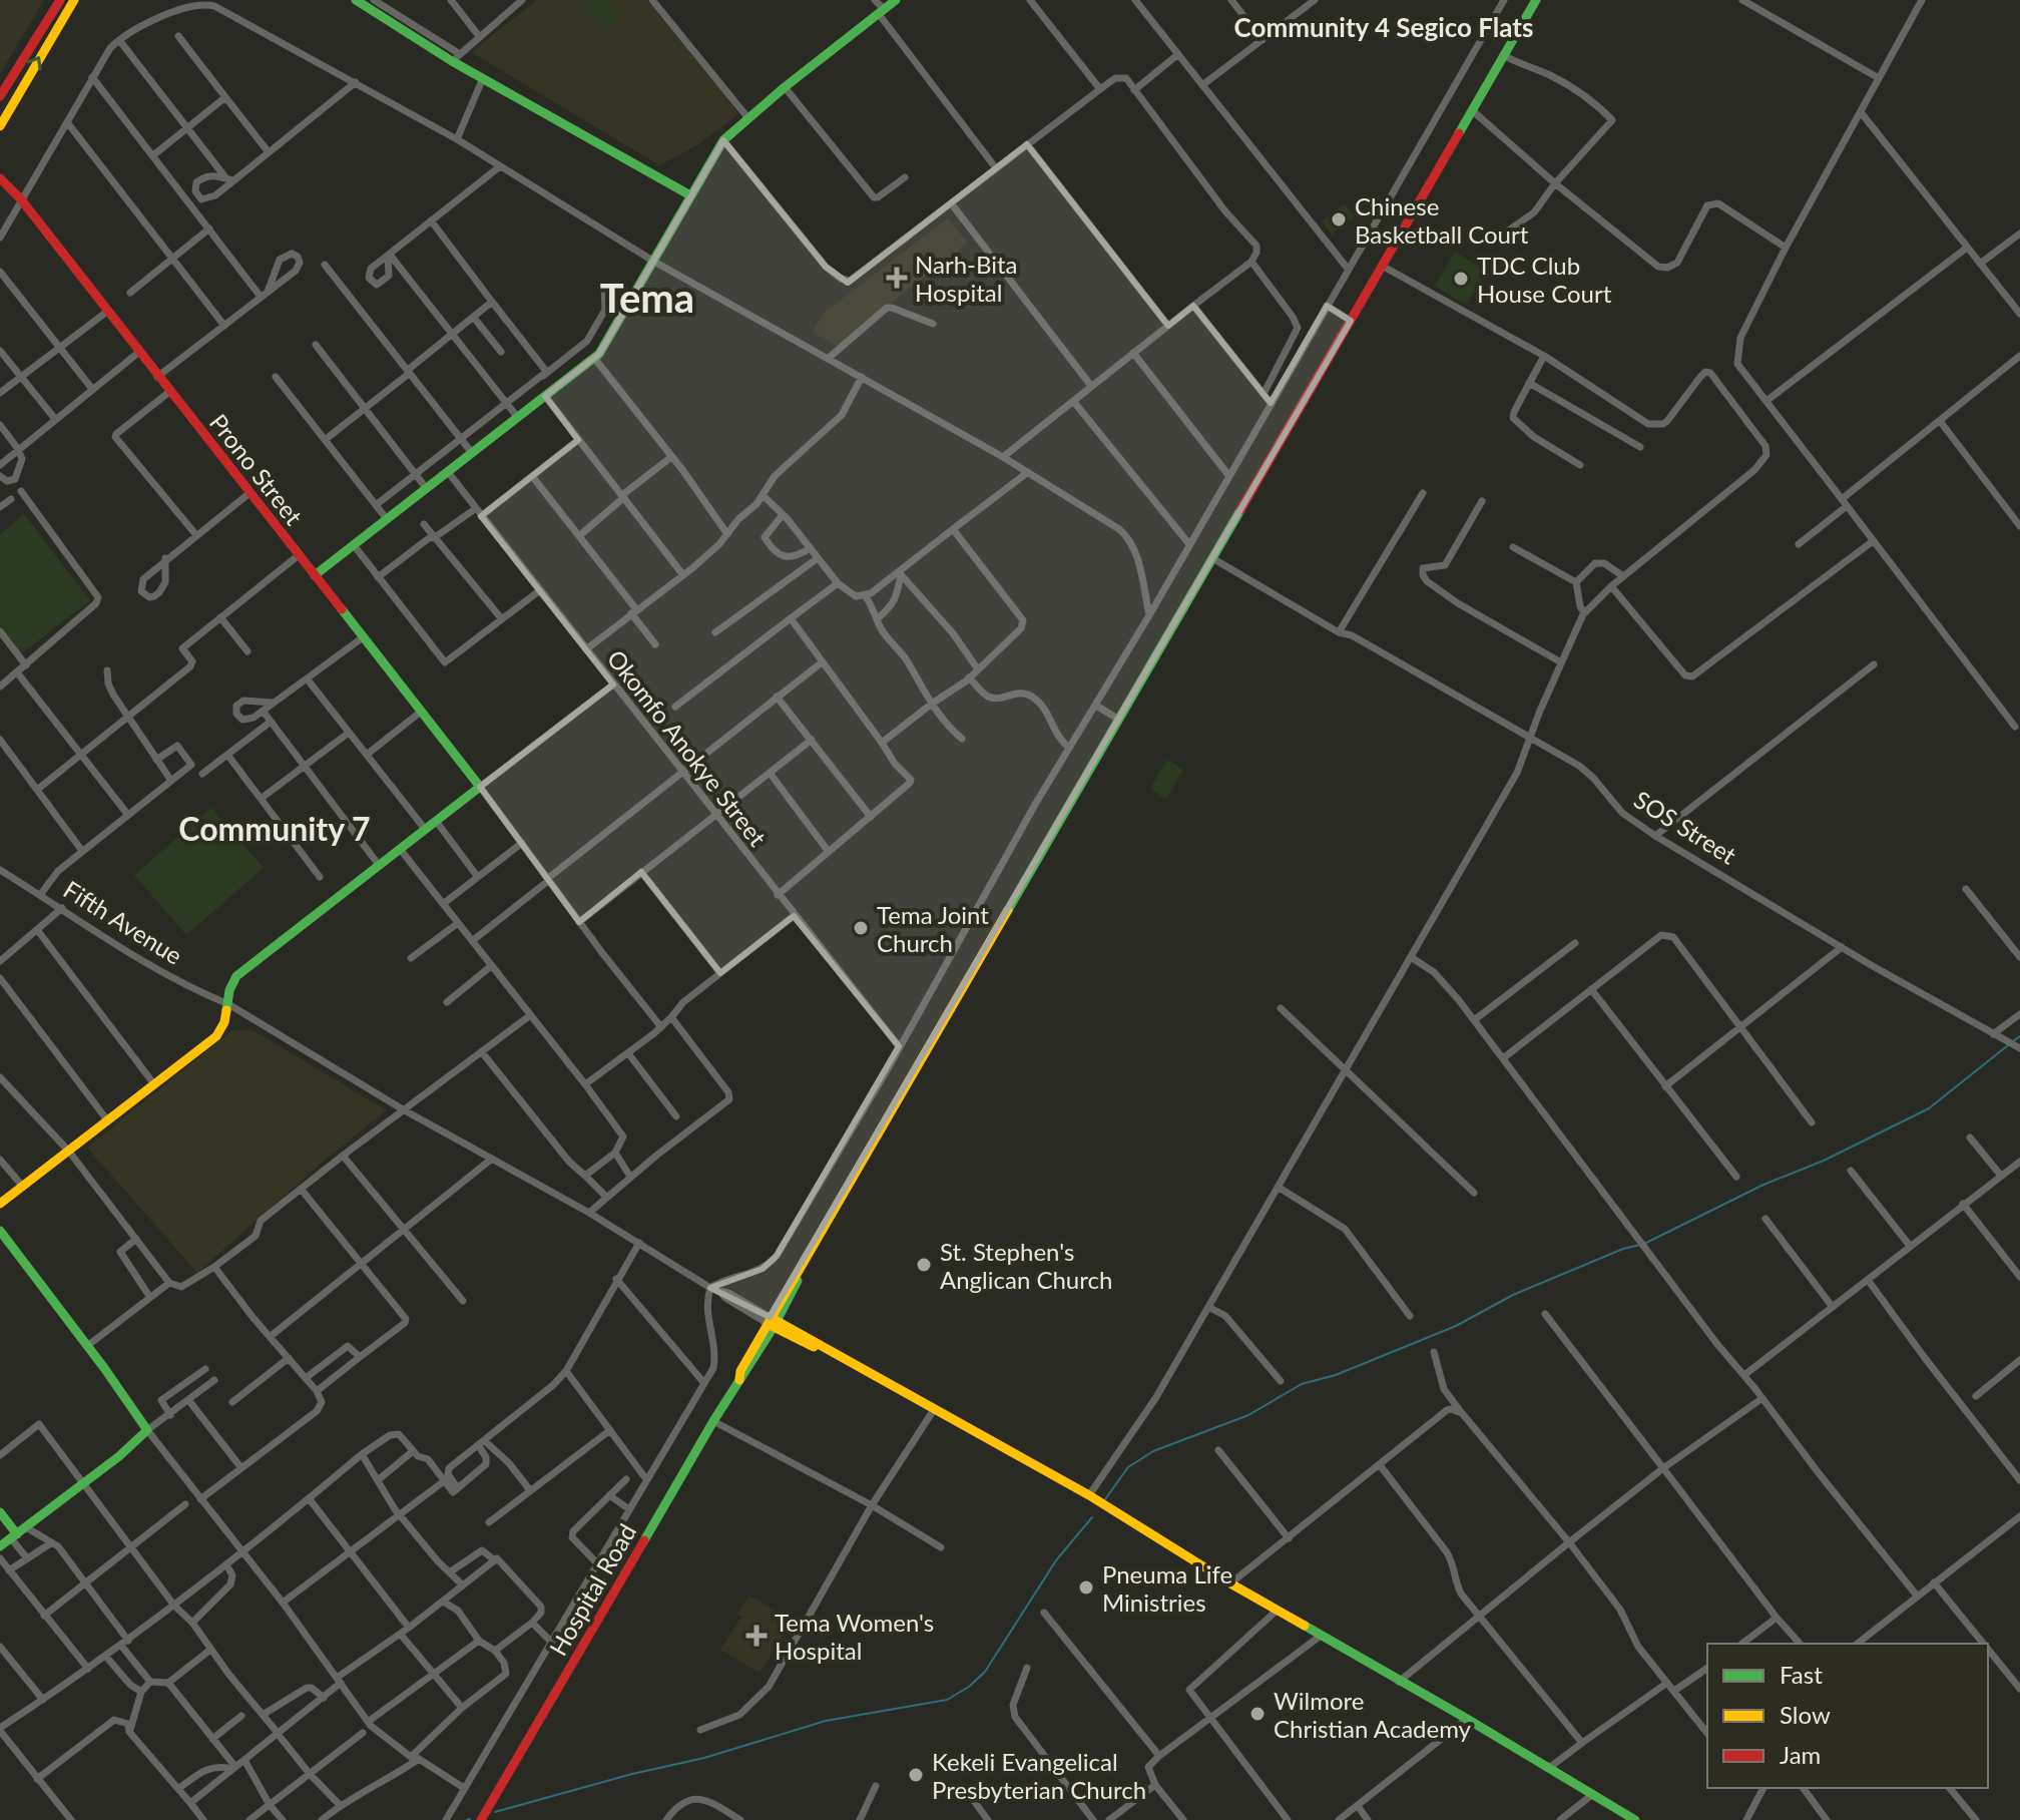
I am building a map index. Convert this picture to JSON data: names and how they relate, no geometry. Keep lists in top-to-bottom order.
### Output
{
  "streets": {
    "main road": ["Prono Street", "Hospital Road"],
    "street": ["Okomfo Anokye Street", "SOS Street", "Fifth Avenue"]
  },
  "crossings": [
    ["SOS Street", "Hospital Road"],
    ["Fifth Avenue", "Hospital Road"]
  ],
  "districts": ["Community 4 Segico Flats", "Tema", "Community 7"],
  "places": {
    "other": [
      "Chinese Basketball Court",
      "TDC Club House Court",
      "Tema Joint Church",
      "St. Stephen's Anglican Church",
      "Pneuma Life Ministries",
      "Wilmore Christian Academy",
      "Kekeli Evangelical Presbyterian Church"
    ],
    "health": ["Narh-Bita Hospital", "Tema Women's Hospital"]
  },
  "legend": ["Fast", "Slow", "Jam"]
}
